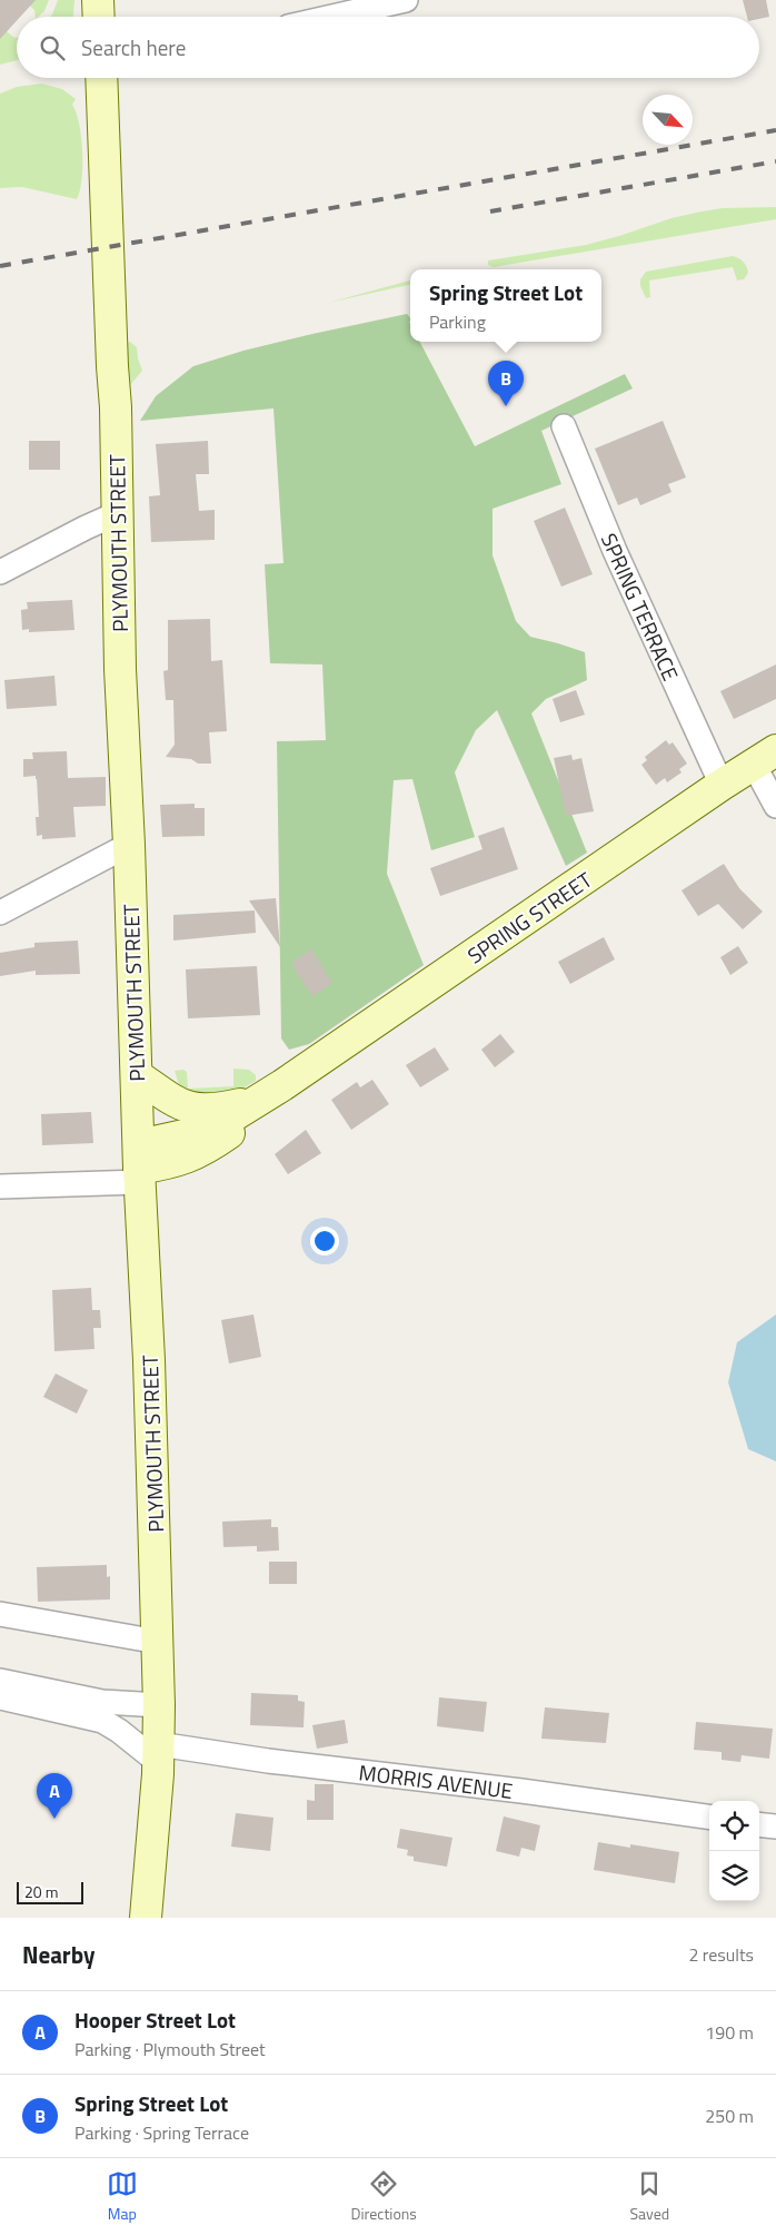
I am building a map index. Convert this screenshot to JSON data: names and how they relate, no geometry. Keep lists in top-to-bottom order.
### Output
{
  "streets": {
    "main road": ["PLYMOUTH STREET", "SPRING STREET"],
    "street": ["SPRING TERRACE", "MORRIS AVENUE"]
  },
  "crossings": [
    ["PLYMOUTH STREET", "SPRING STREET"],
    ["PLYMOUTH STREET", "MORRIS AVENUE"],
    ["SPRING TERRACE", "SPRING STREET"]
  ],
  "scale_bar": "20 m",
  "north": "bottom right",
  "page": {
    "search": "Search here",
    "popup": ["Spring Street Lot", "Parking"],
    "pins": ["B", "A"],
    "scale": "20 m",
    "heading": ["Nearby", "2 results"],
    "list": [
      {
        "mark": "A",
        "name": "Hooper Street Lot",
        "note": "Parking · Plymouth Street",
        "value": "190 m"
      },
      {
        "mark": "B",
        "name": "Spring Street Lot",
        "note": "Parking · Spring Terrace",
        "value": "250 m"
      }
    ],
    "nav": ["Map", "Directions", "Saved"]
  }
}
